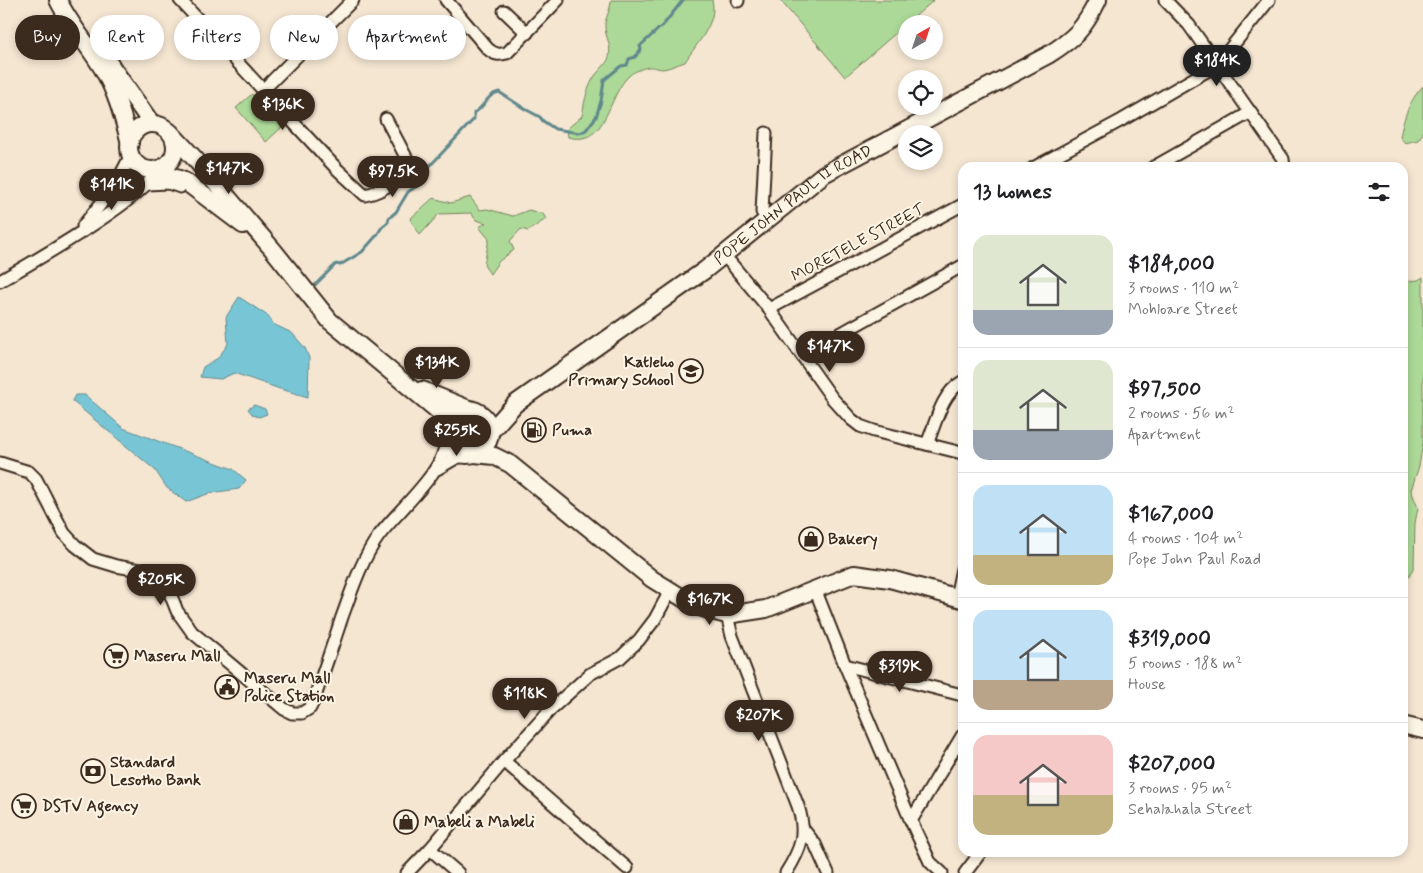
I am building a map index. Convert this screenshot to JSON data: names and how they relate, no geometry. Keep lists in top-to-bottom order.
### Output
{
  "streets": {
    "main road": ["POPE JOHN PAUL II ROAD"],
    "street": ["MORETELE STREET"]
  },
  "places": {
    "school or university": ["Katleho Primary School"],
    "fuel station": ["Puma"],
    "shop": ["Bakery", "Mabeli a Mabeli"],
    "supermarket": ["Maseru Mall", "DSTV Agency"],
    "public building": ["Maseru Mall Police Station"],
    "bank": ["Standard Lesotho Bank"]
  },
  "north": "top right",
  "page": {
    "chip": [
      "Buy",
      "Rent",
      "Filters",
      "New",
      "Apartment"
    ],
    "price": [
      "$184K",
      "$136K",
      "$147K",
      "$97.5K",
      "$141K",
      "$147K",
      "$134K",
      "$255K",
      "$205K",
      "$167K",
      "$319K",
      "$118K",
      "$207K"
    ],
    "heading": "13 homes",
    "list": [
      {
        "name": "$184,000",
        "note": "3 rooms · 110 m² · Mohloare Street"
      },
      {
        "name": "$97,500",
        "note": "2 rooms · 56 m² · Apartment"
      },
      {
        "name": "$167,000",
        "note": "4 rooms · 104 m² · Pope John Paul Road"
      },
      {
        "name": "$319,000",
        "note": "5 rooms · 188 m² · House"
      },
      {
        "name": "$207,000",
        "note": "3 rooms · 95 m² · Sehalahala Street"
      }
    ]
  }
}
